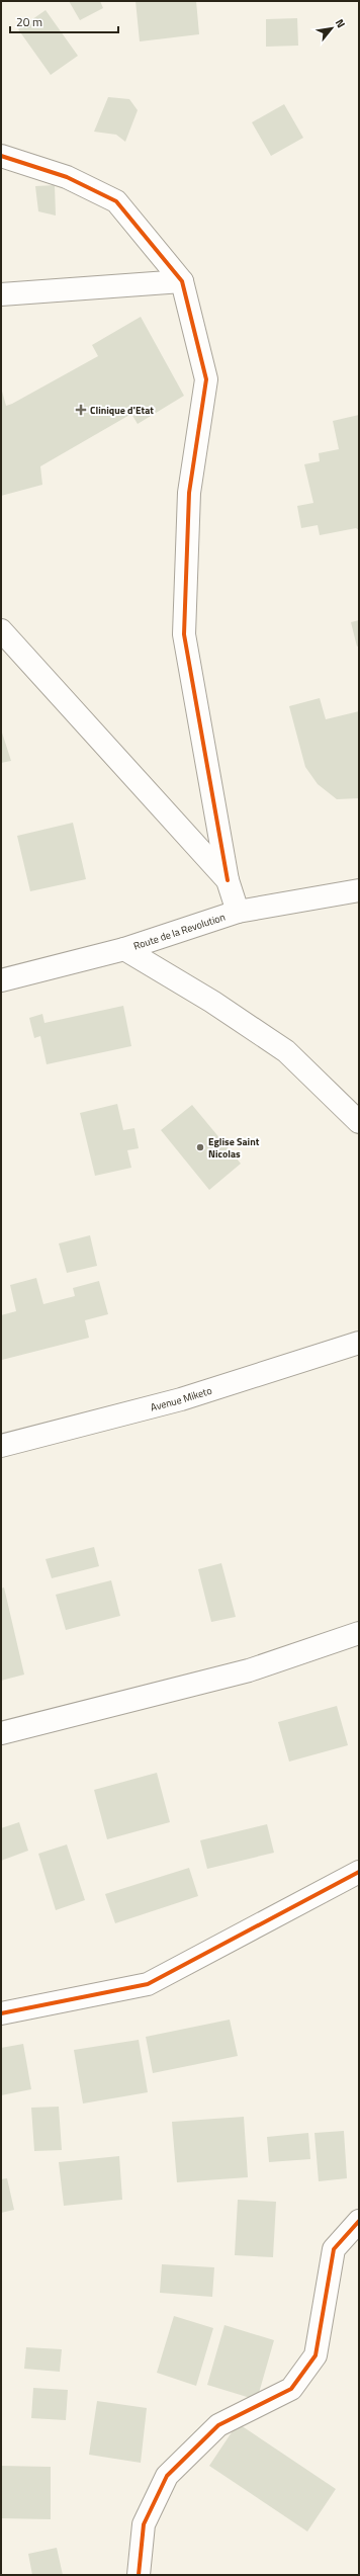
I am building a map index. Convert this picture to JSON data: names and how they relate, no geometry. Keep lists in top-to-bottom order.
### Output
{
  "streets": {
    "street": ["Route de la Revolution", "Avenue Miketo"]
  },
  "places": {
    "health": ["Clinique d'Etat"],
    "other": ["Eglise Saint Nicolas"]
  },
  "scale_bar": "20 m",
  "north": "top right"
}
